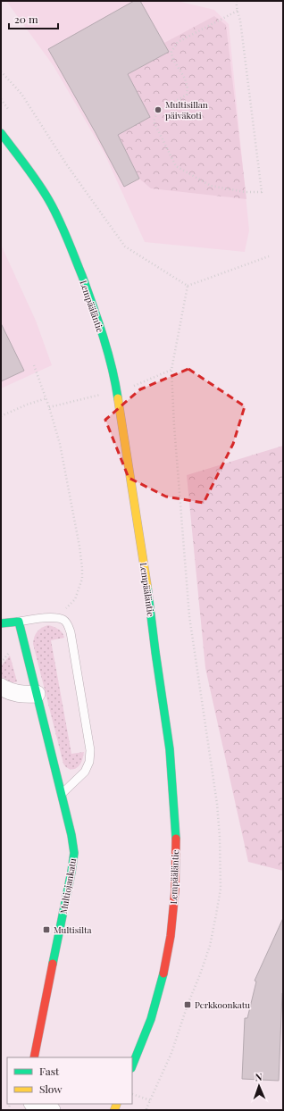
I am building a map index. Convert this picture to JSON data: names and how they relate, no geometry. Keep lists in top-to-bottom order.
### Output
{
  "streets": {
    "main road": ["Lempääläntie", "Multiojankatu"]
  },
  "places": {
    "other": ["Multisillan päiväkoti"],
    "transit": ["Multisilta", "Perkkoonkatu"]
  },
  "legend": ["Fast", "Slow"],
  "scale_bar": "20 m",
  "north": "top"
}
